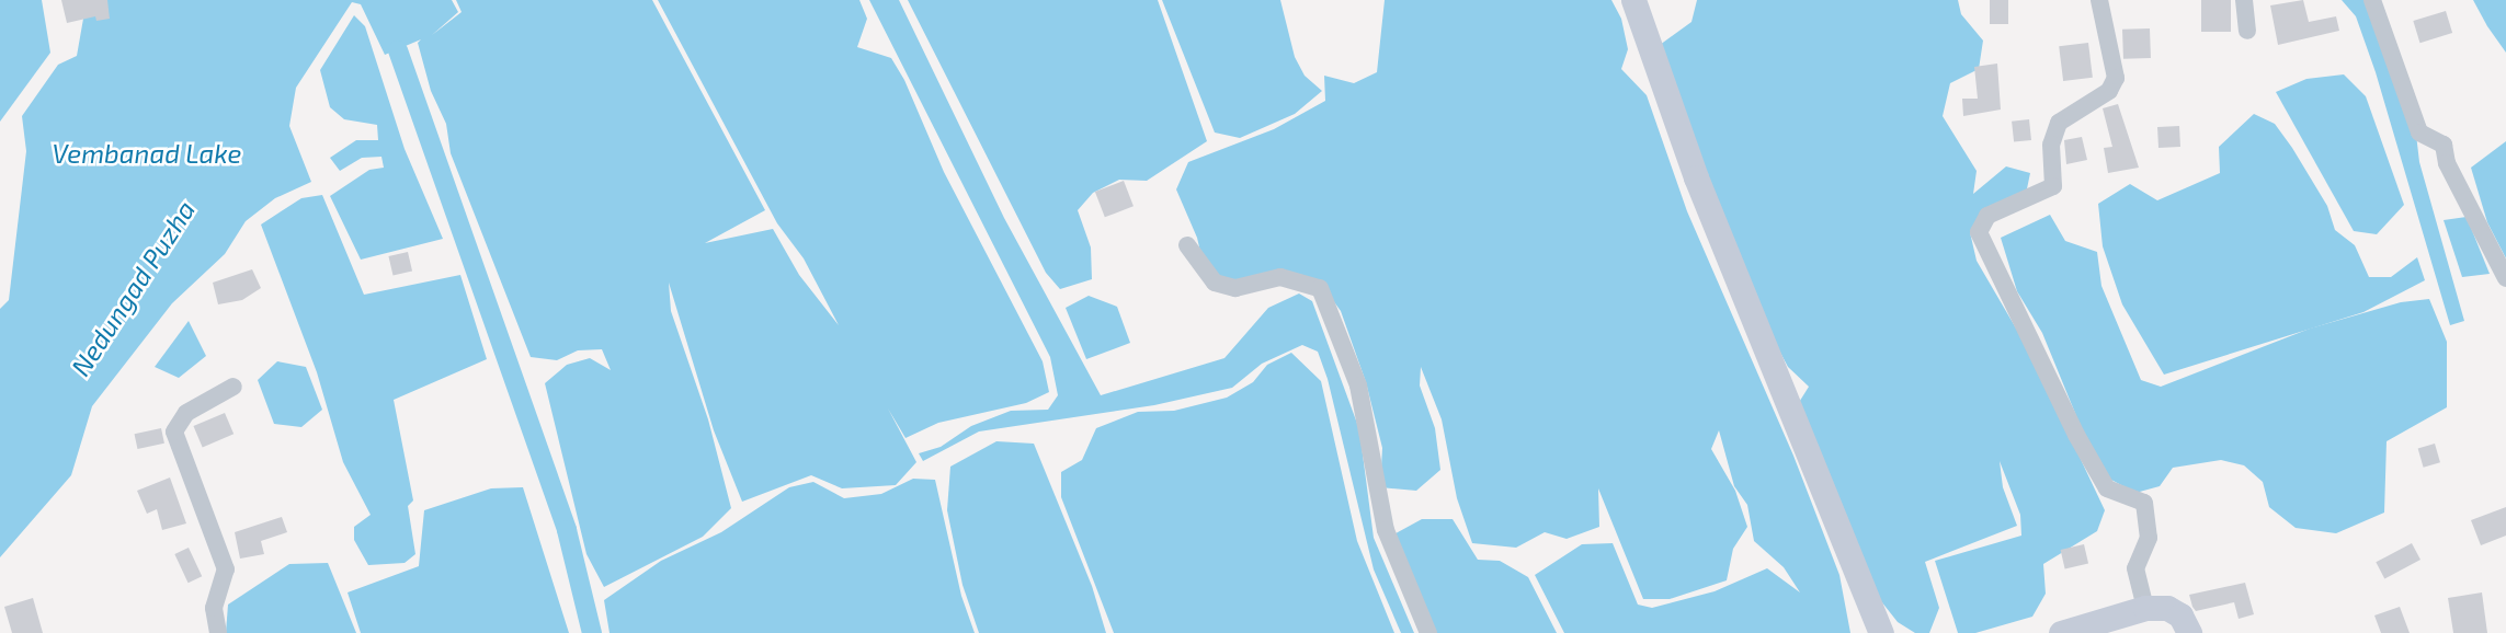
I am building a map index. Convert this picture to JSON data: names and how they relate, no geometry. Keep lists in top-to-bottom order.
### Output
{
  "water": ["Vembanad Lake", "Nedungad Puzha"]
}
